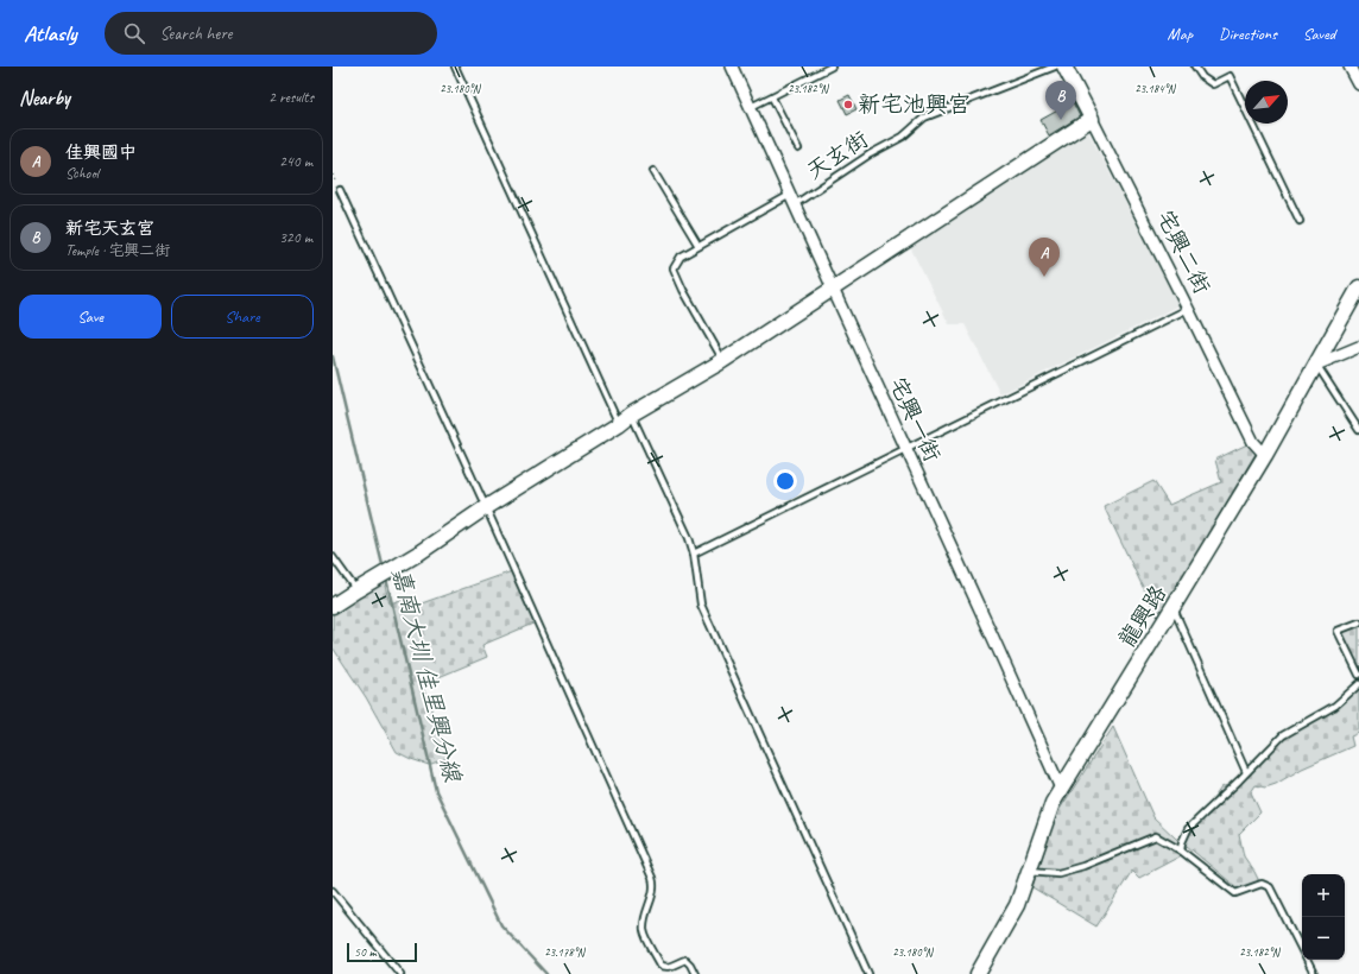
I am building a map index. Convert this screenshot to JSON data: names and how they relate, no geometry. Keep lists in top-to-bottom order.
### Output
{
  "streets": {
    "street": ["宅興二街", "宅興一街", "龍興路"],
    "lane": ["天玄街"]
  },
  "crossings": [
    ["天玄街", "宅興一街"],
    ["宅興二街", "龍興路"],
    ["宅興一街", "龍興路"]
  ],
  "water": ["嘉南大圳 佳里興分線"],
  "places": ["新宅池興宮"],
  "scale_bar": "50 m",
  "north": "top right",
  "page": {
    "header": "Atlasly",
    "search": "Search here",
    "nav": ["Map", "Directions", "Saved"],
    "heading": ["Nearby", "2 results"],
    "pins": ["B", "A"],
    "list": [
      {
        "mark": "A",
        "name": "佳興國中",
        "note": "School",
        "value": "240 m"
      },
      {
        "mark": "B",
        "name": "新宅天玄宮",
        "note": "Temple · 宅興二街",
        "value": "320 m"
      }
    ],
    "buttons": ["Save", "Share"],
    "map_buttons": ["+", "−"],
    "scale": "50 m"
  },
  "coordinates": [
    "23.180°N",
    "23.182°N",
    "23.184°N",
    "23.178°N"
  ]
}
